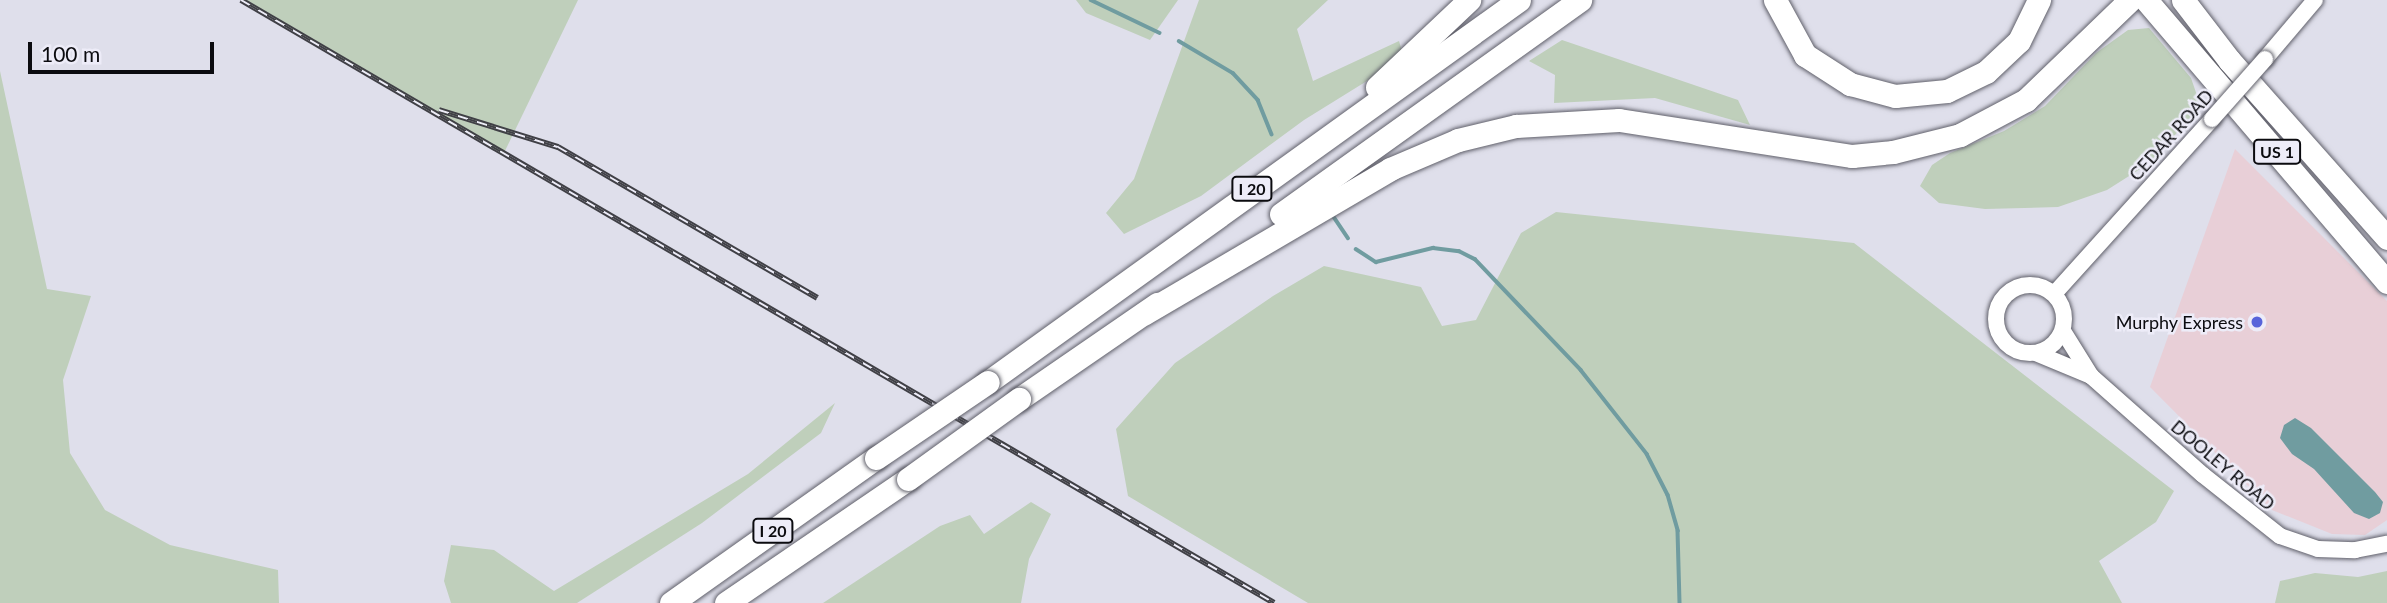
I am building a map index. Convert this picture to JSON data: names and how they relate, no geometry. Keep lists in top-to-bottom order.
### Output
{
  "streets": {
    "highway": ["US 1", "I 20"],
    "street": ["CEDAR ROAD", "DOOLEY ROAD"]
  },
  "crossings": [
    ["CEDAR ROAD", "DOOLEY ROAD"]
  ],
  "places": ["Murphy Express"],
  "scale_bar": "100 m"
}
